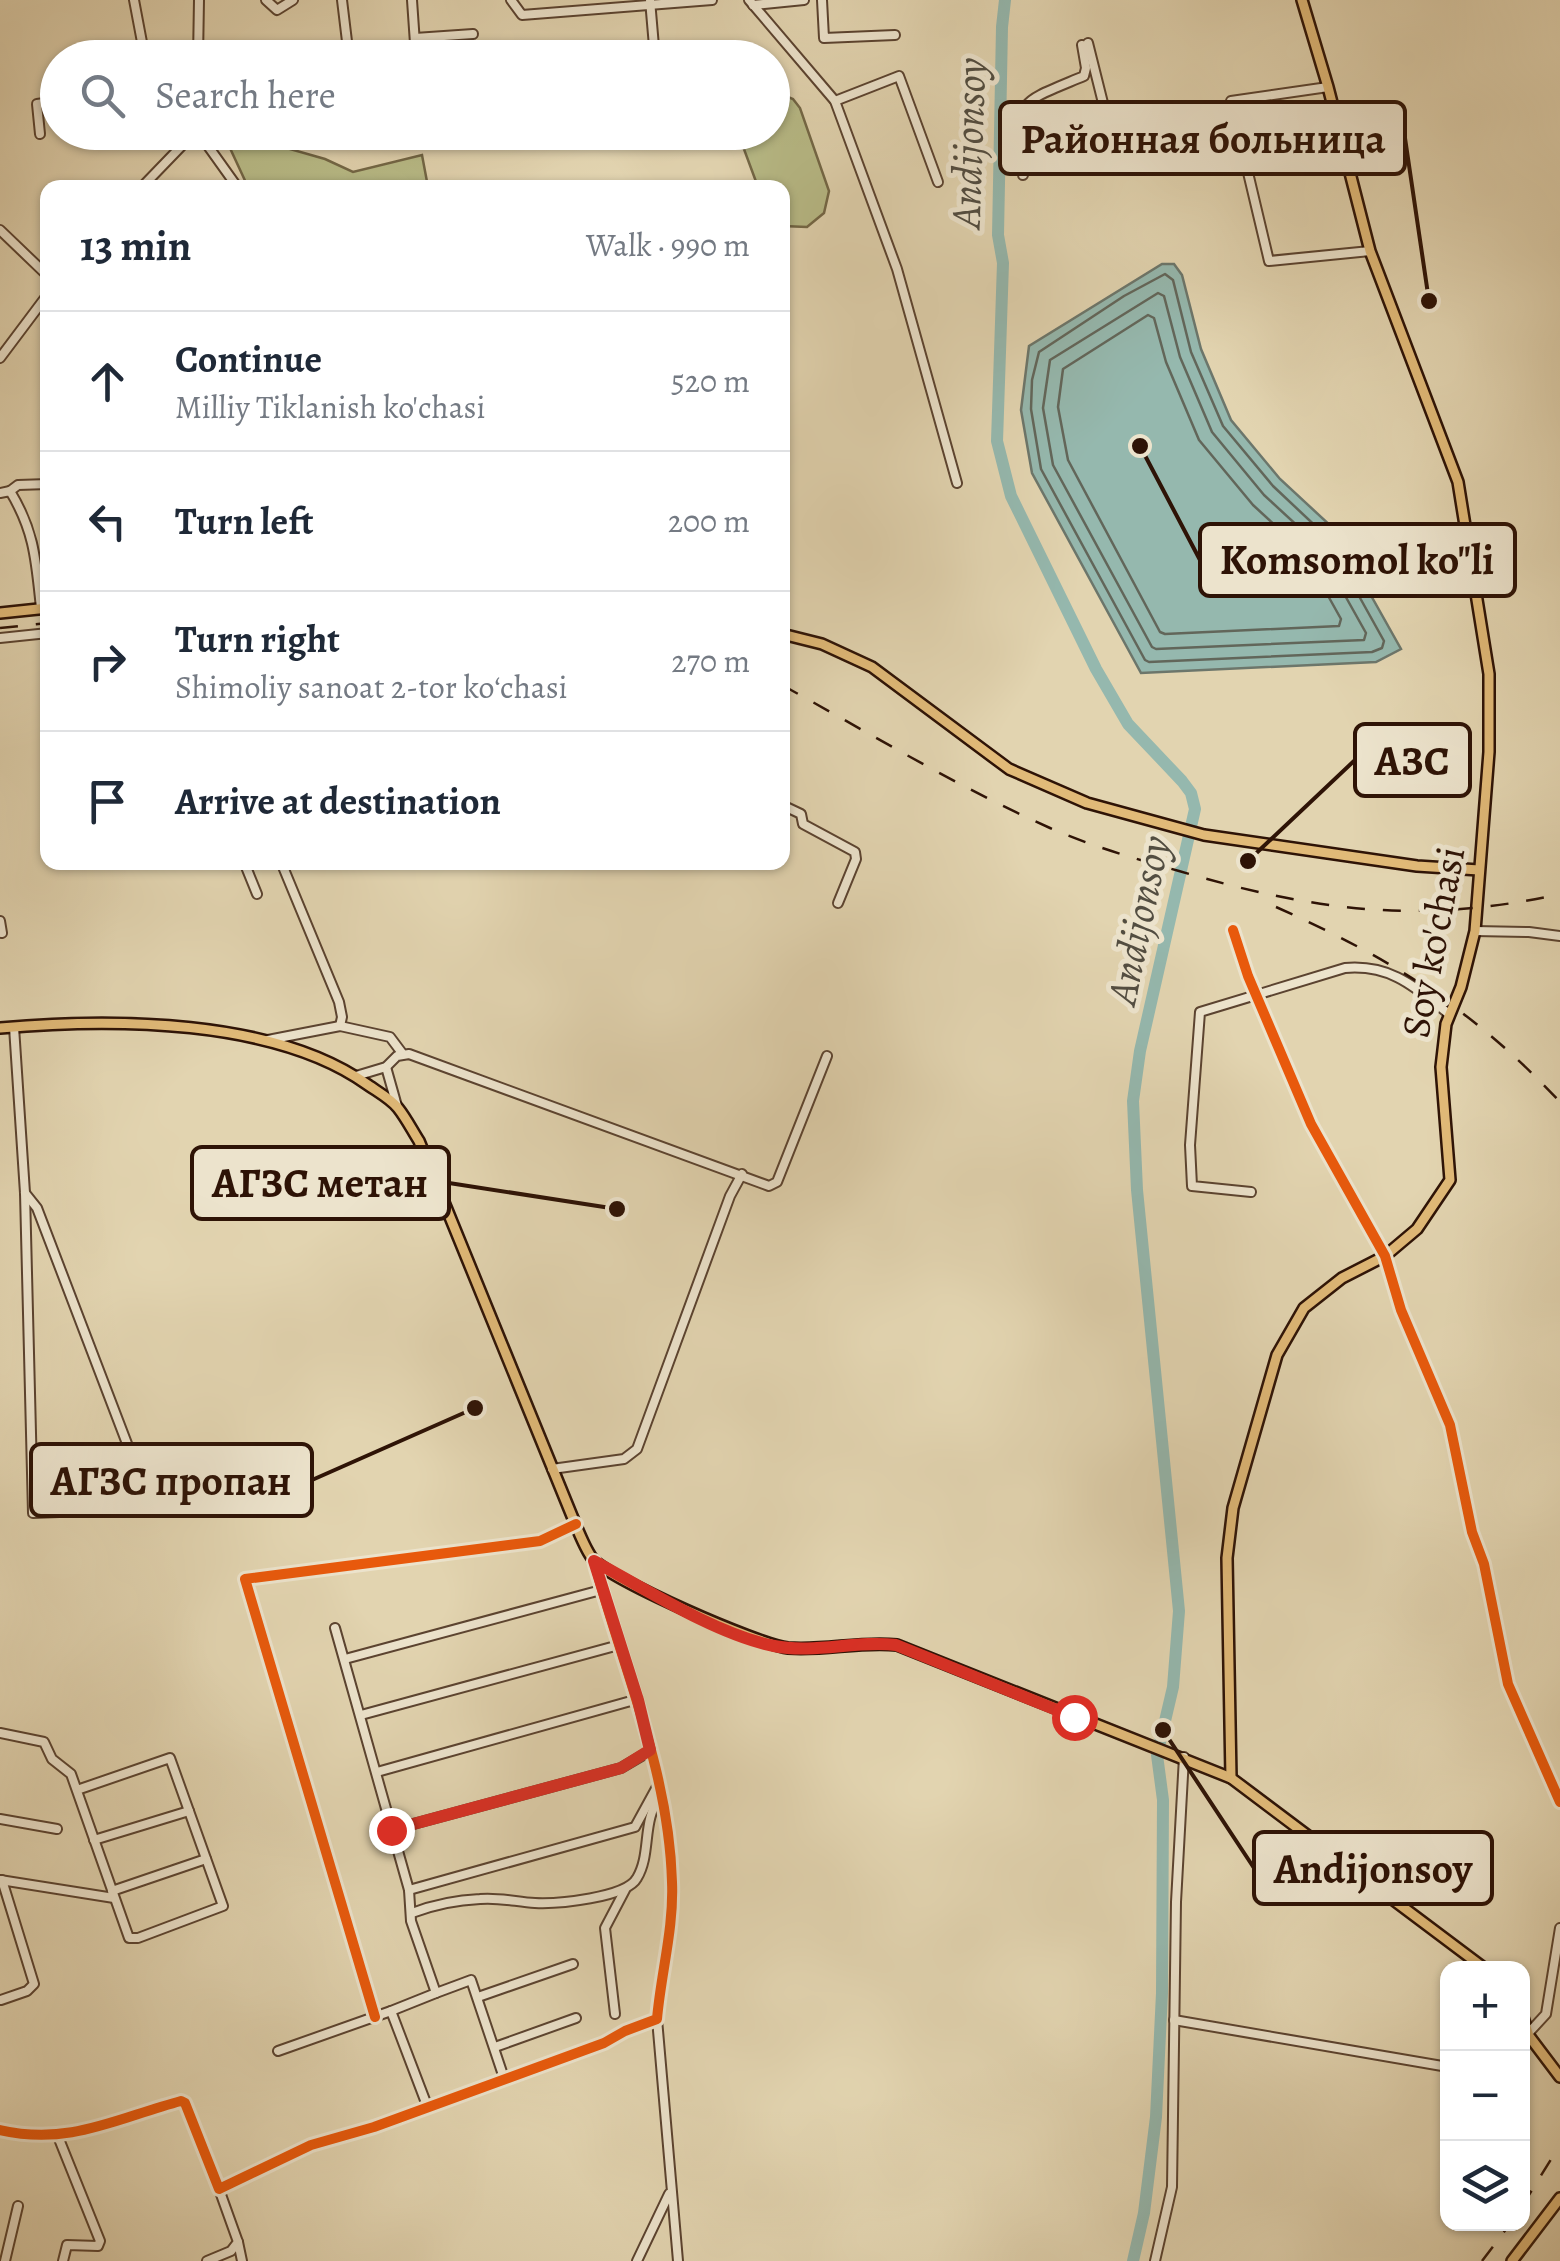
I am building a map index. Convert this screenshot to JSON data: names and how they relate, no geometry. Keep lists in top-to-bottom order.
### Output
{
  "streets": {
    "main road": ["Soy ko'chasi"]
  },
  "water": ["Andijonsoy"],
  "places": [
    "Районная больница",
    "Komsomol ko\"li",
    "АЗС",
    "АГЗС метан",
    "АГЗС пропан",
    "Andijonsoy"
  ],
  "page": {
    "search": "Search here",
    "heading": ["13 min", "Walk · 990 m"],
    "list": [
      ["Continue", "Milliy Tiklanish ko'chasi", "520 m"],
      ["Turn left", "200 m"],
      ["Turn right", "Shimoliy sanoat 2-tor koʻchasi", "270 m"],
      "Arrive at destination"
    ],
    "map_buttons": ["+", "−"]
  }
}
